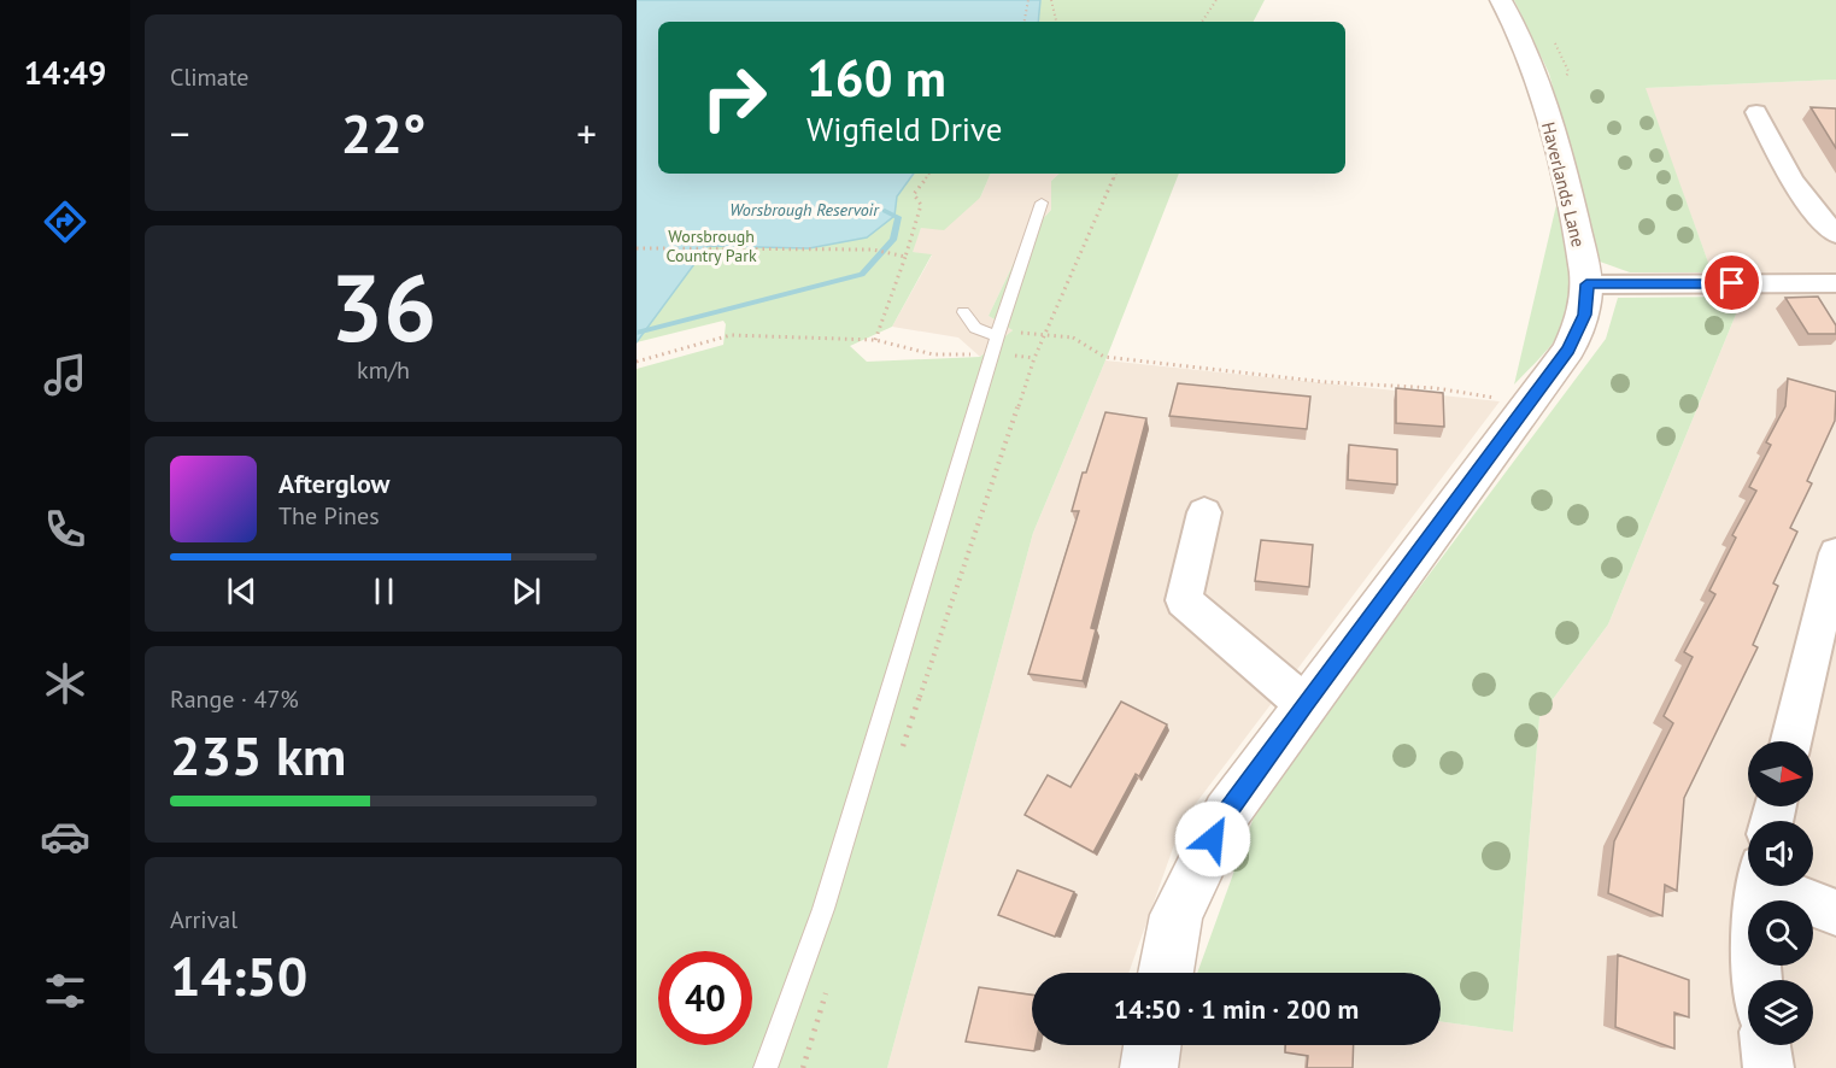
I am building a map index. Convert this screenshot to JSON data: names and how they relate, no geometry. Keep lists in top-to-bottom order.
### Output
{
  "streets": {
    "street": ["Haverlands Lane"]
  },
  "water": ["Worsbrough Reservoir"],
  "parks": ["Worsbrough Country Park"],
  "north": "right",
  "page": {
    "tabs": "14:49",
    "tile": [
      "Climate",
      ["36", "km/h"],
      ["Range · 47%", "235 km"],
      ["Arrival", "14:50"]
    ],
    "turn": ["160 m", "Wigfield Drive"],
    "heat": ["−", "22°", "+"],
    "song": ["Afterglow", "The Pines"],
    "limit": "40",
    "trip": "14:50 · 1 min · 200 m"
  }
}
